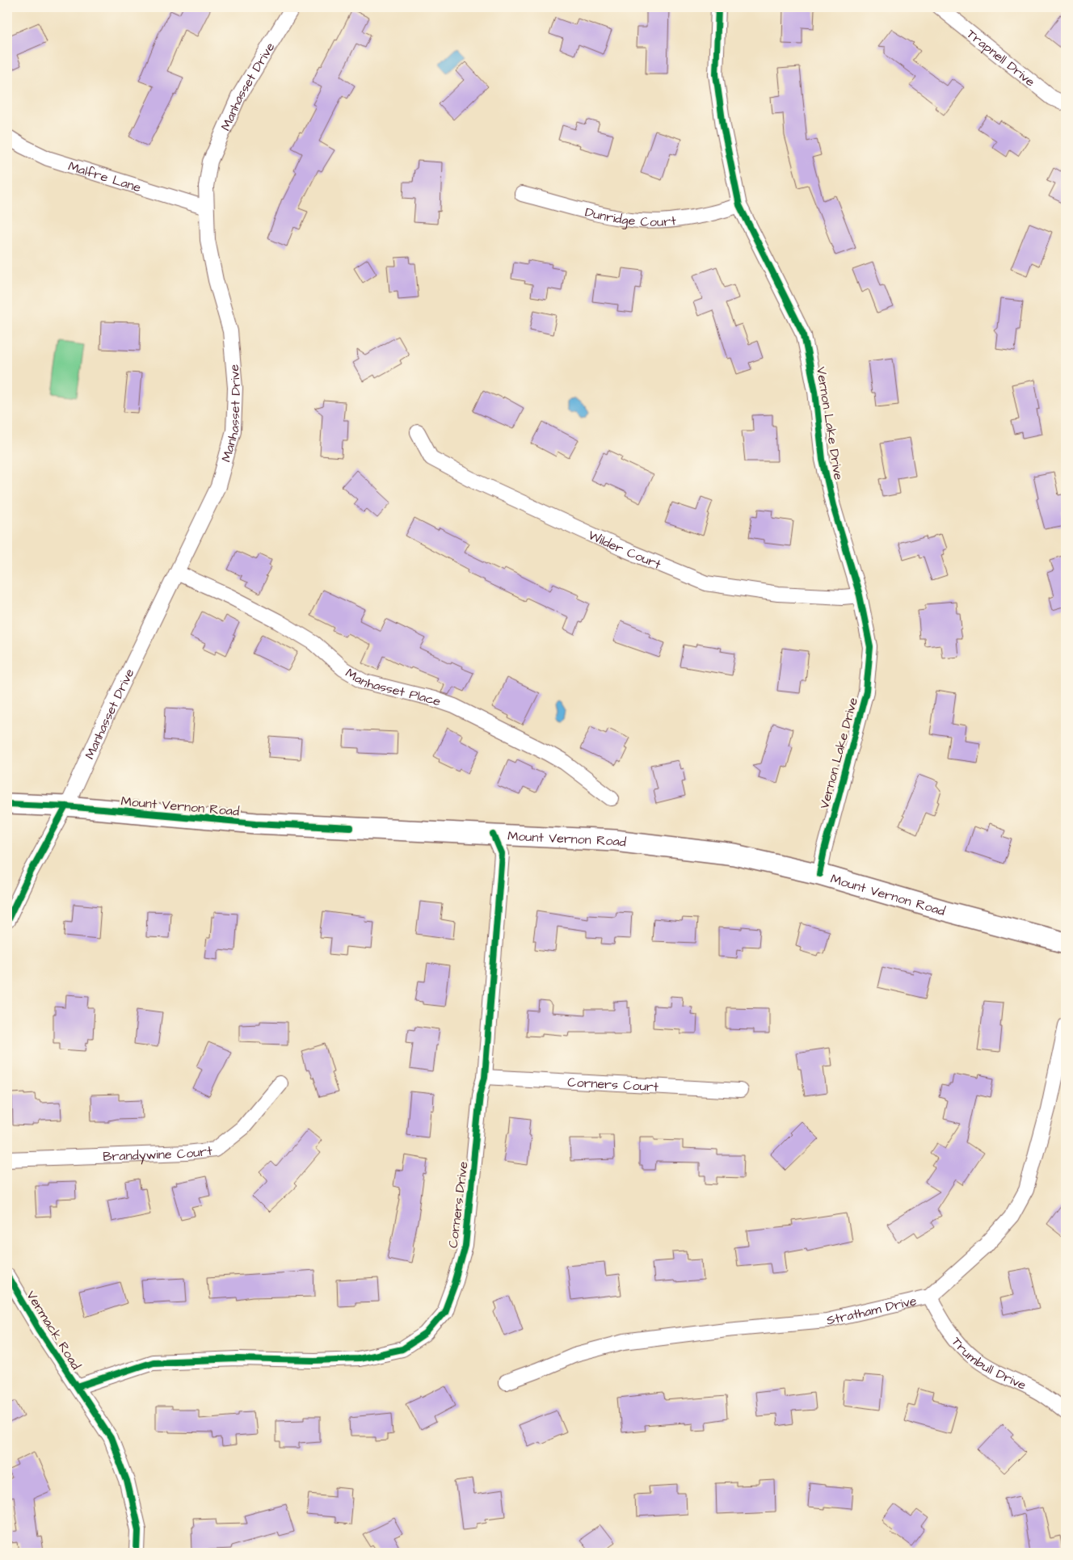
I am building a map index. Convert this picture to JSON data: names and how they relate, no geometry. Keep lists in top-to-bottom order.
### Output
{
  "streets": {
    "main road": ["Mount Vernon Road"],
    "street": [
      "Trapnell Drive",
      "Manhasset Drive",
      "Malfre Lane",
      "Dunridge Court",
      "Vernon Lake Drive",
      "Wilder Court",
      "Manhasset Place",
      "Corners Court",
      "Brandywine Court",
      "Corners Drive",
      "Stratham Drive",
      "Vermack Road",
      "Trumbull Drive"
    ]
  },
  "crossings": [
    ["Manhasset Drive", "Malfre Lane"],
    ["Manhasset Drive", "Manhasset Place"],
    ["Manhasset Drive", "Mount Vernon Road"],
    ["Dunridge Court", "Vernon Lake Drive"],
    ["Vernon Lake Drive", "Wilder Court"],
    ["Vernon Lake Drive", "Mount Vernon Road"],
    ["Mount Vernon Road", "Corners Drive"],
    ["Corners Court", "Corners Drive"],
    ["Corners Drive", "Vermack Road"],
    ["Stratham Drive", "Trumbull Drive"]
  ]
}
